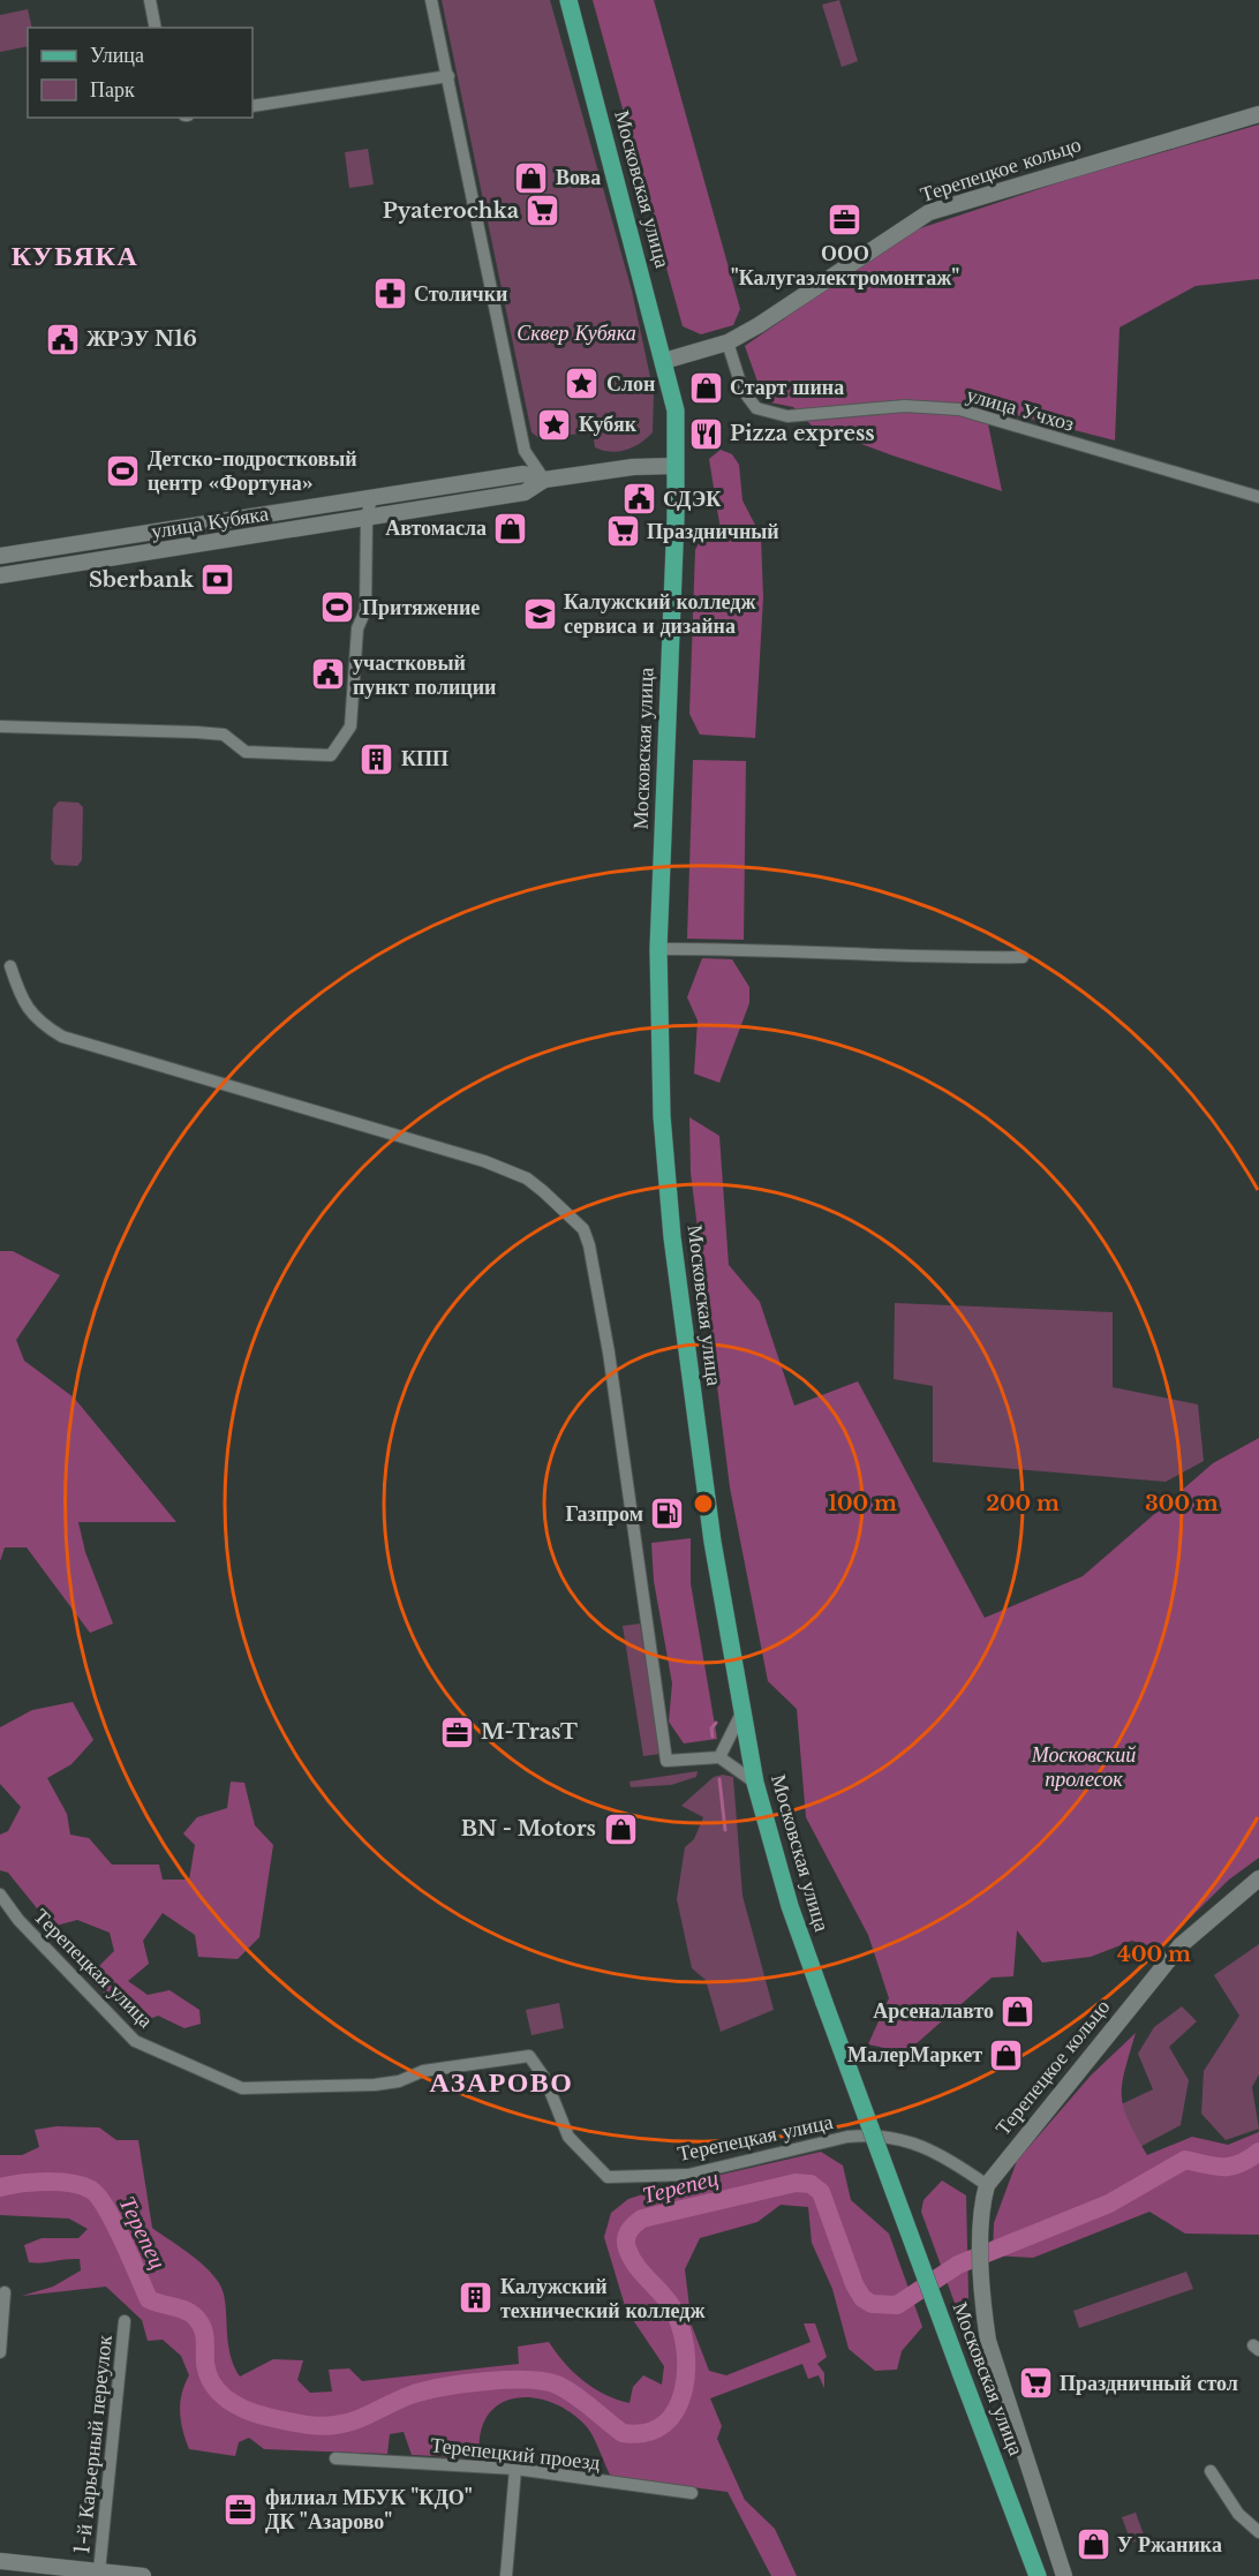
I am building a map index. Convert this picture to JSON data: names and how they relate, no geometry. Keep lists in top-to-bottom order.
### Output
{
  "streets": {
    "main road": ["Московская улица"],
    "street": [
      "Терепецкое кольцо",
      "улица Учхоз",
      "улица Кубяка",
      "Терепецкая улица",
      "1-й Карьерный переулок",
      "Терепецкий проезд"
    ]
  },
  "crossings": [
    ["Терепецкое кольцо", "Московская улица"],
    ["Терепецкое кольцо", "улица Учхоз"],
    ["Терепецкое кольцо", "Терепецкая улица"],
    ["Московская улица", "улица Кубяка"]
  ],
  "districts": ["КУБЯКА", "АЗАРОВО"],
  "water": ["Терепец"],
  "parks": ["Сквер Кубяка", "Московский пролесок"],
  "places": {
    "shop": [
      "Вова",
      "Старт шина",
      "Автомасла",
      "BN - Motors",
      "Арсеналавто",
      "МалерМаркет",
      "У Ржаника"
    ],
    "supermarket": ["Pyaterochka", "Праздничный", "Праздничный стол"],
    "office": ["ООО \"Калугаэлектромонтаж\"", "M-TrasT", "филиал МБУК \"КДО\" ДК \"Азарово\""],
    "pharmacy": ["Столички"],
    "public building": ["ЖРЭУ N16", "СДЭК", "участковый пункт полиции"],
    "place": ["Слон", "Кубяк"],
    "restaurant": ["Pizza express"],
    "sports": ["Детско-подростковый центр «Фортуна»", "Притяжение"],
    "bank": ["Sberbank"],
    "school or university": ["Калужский колледж сервиса и дизайна"],
    "building": ["КПП", "Калужский технический колледж"],
    "fuel station": ["Газпром"]
  },
  "legend": ["Улица", "Парк"],
  "rings": [
    "100 m",
    "200 m",
    "300 m",
    "400 m"
  ]
}
